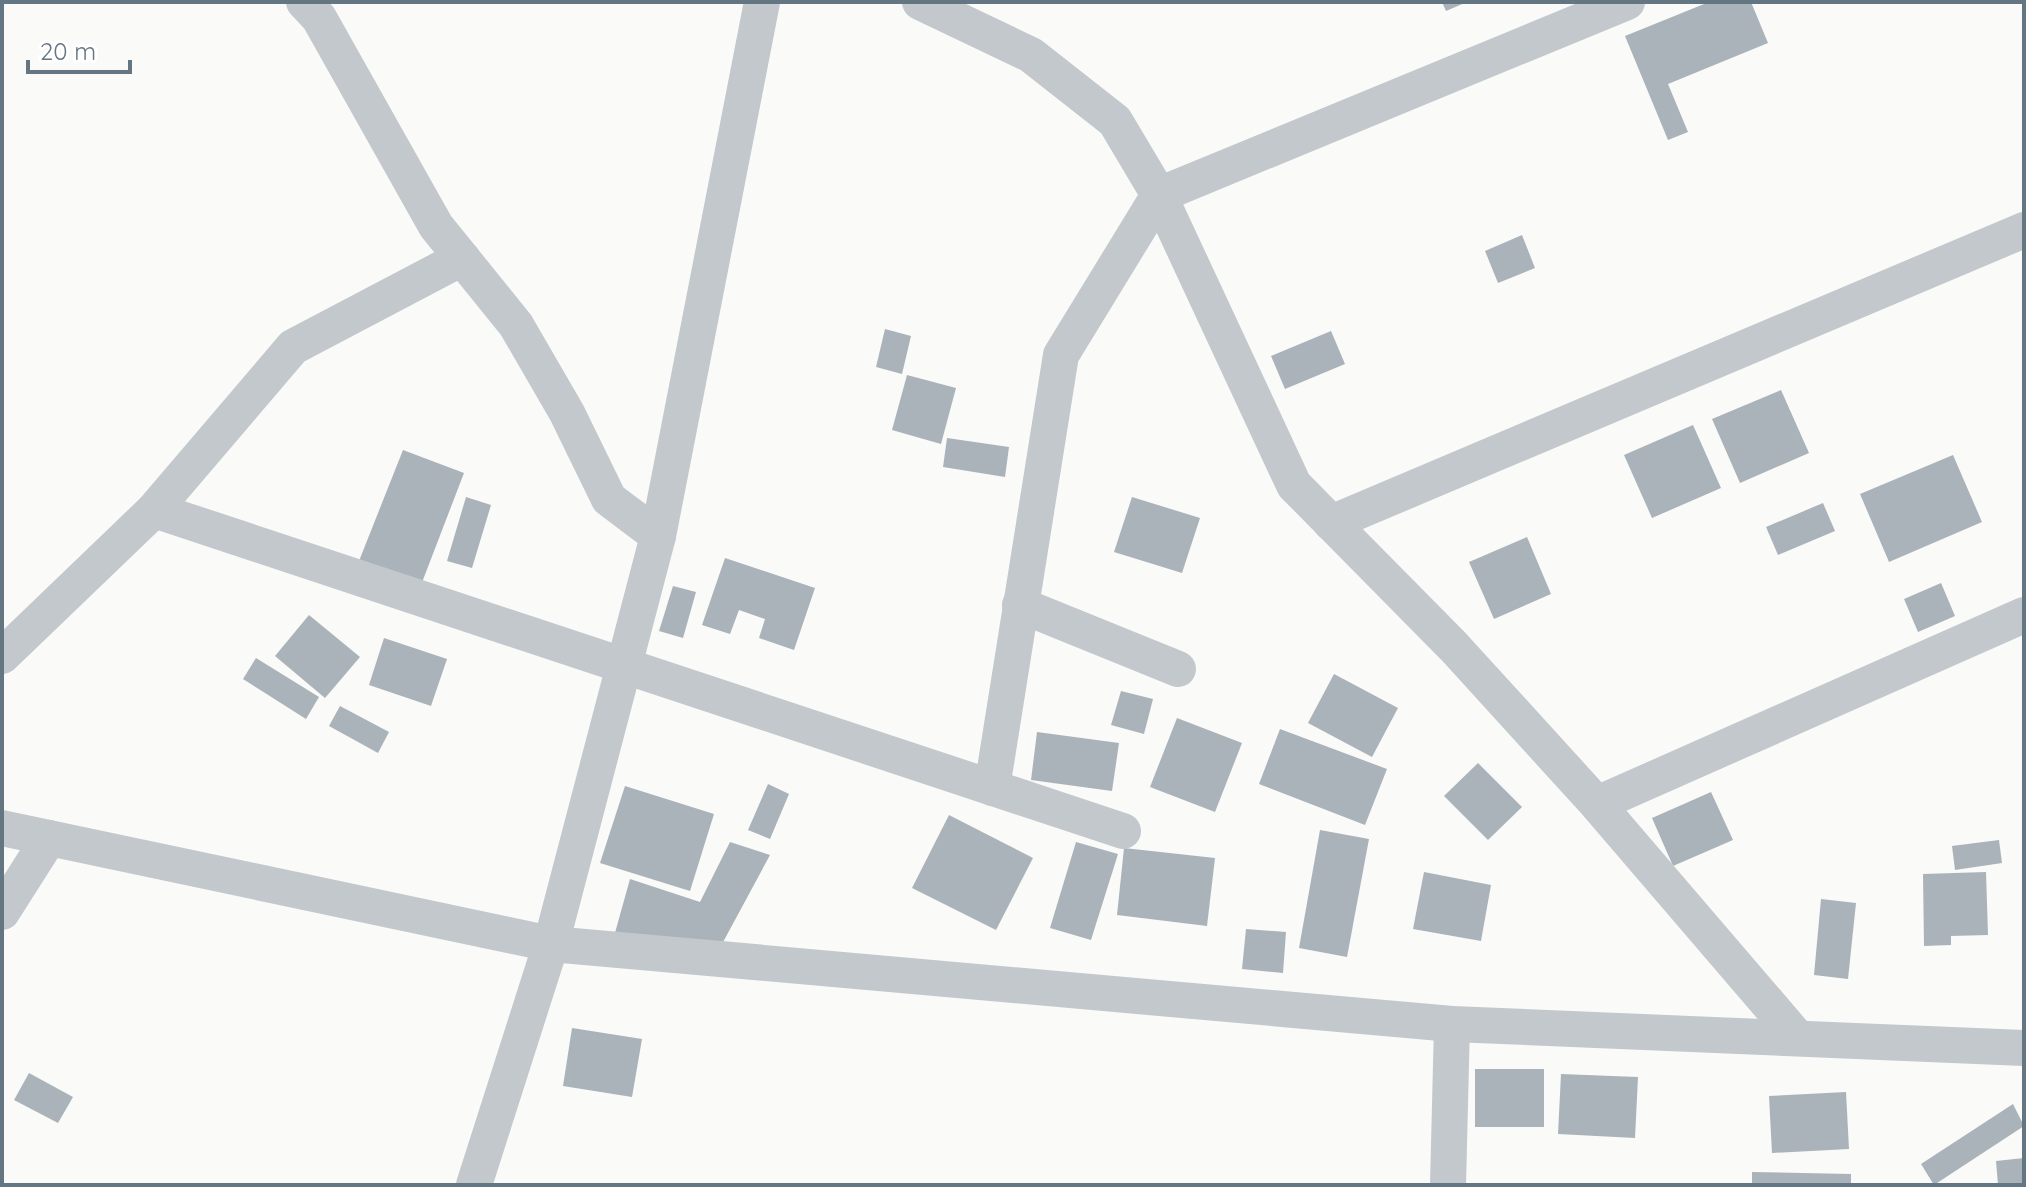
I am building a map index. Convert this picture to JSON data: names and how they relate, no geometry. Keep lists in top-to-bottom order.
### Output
{
  "scale_bar": "20 m"
}
